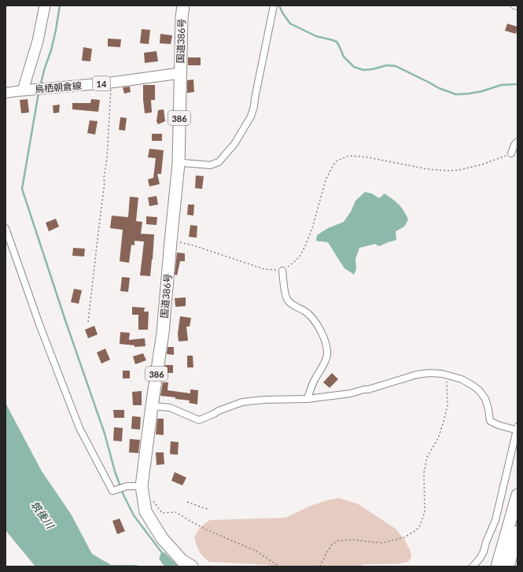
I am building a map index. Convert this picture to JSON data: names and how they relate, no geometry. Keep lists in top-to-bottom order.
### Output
{
  "streets": {
    "highway": ["国道386号", "386"],
    "main road": ["14", "鳥栖朝倉線"]
  },
  "crossings": [
    ["国道386号", "鳥栖朝倉線"]
  ],
  "water": ["筑後川"]
}
